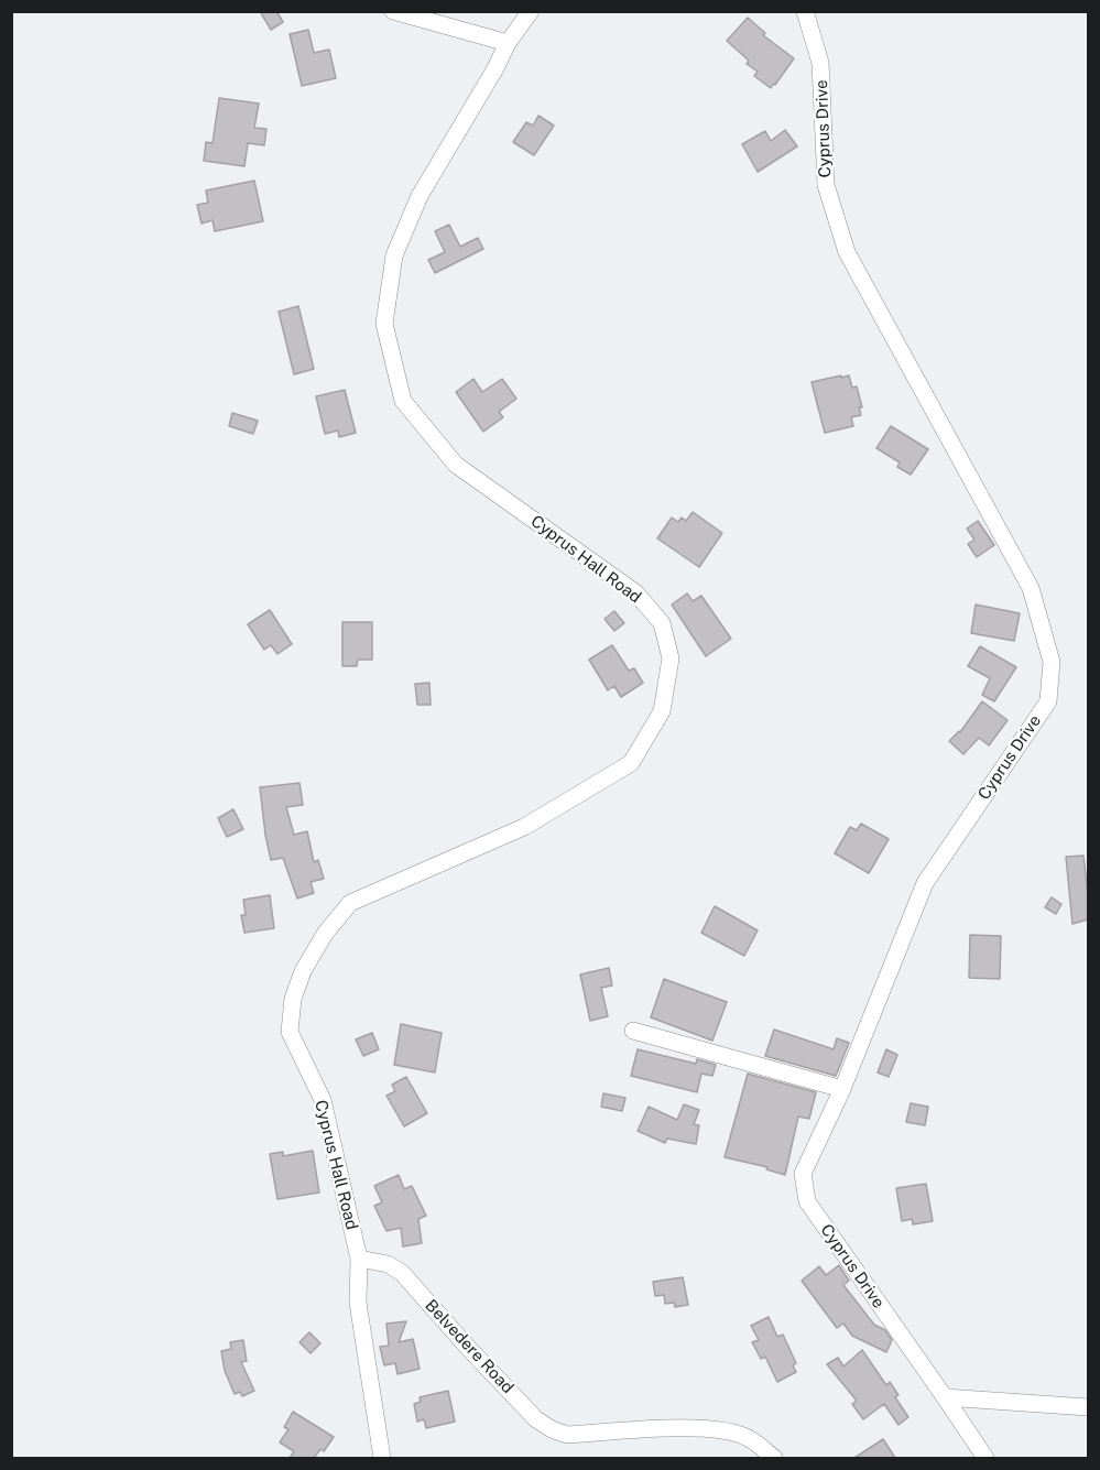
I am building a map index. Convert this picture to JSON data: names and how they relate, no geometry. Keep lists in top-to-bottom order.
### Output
{
  "streets": {
    "street": ["Cyprus Drive", "Cyprus Hall Road", "Belvedere Road"]
  },
  "crossings": [
    ["Cyprus Hall Road", "Belvedere Road"]
  ]
}
